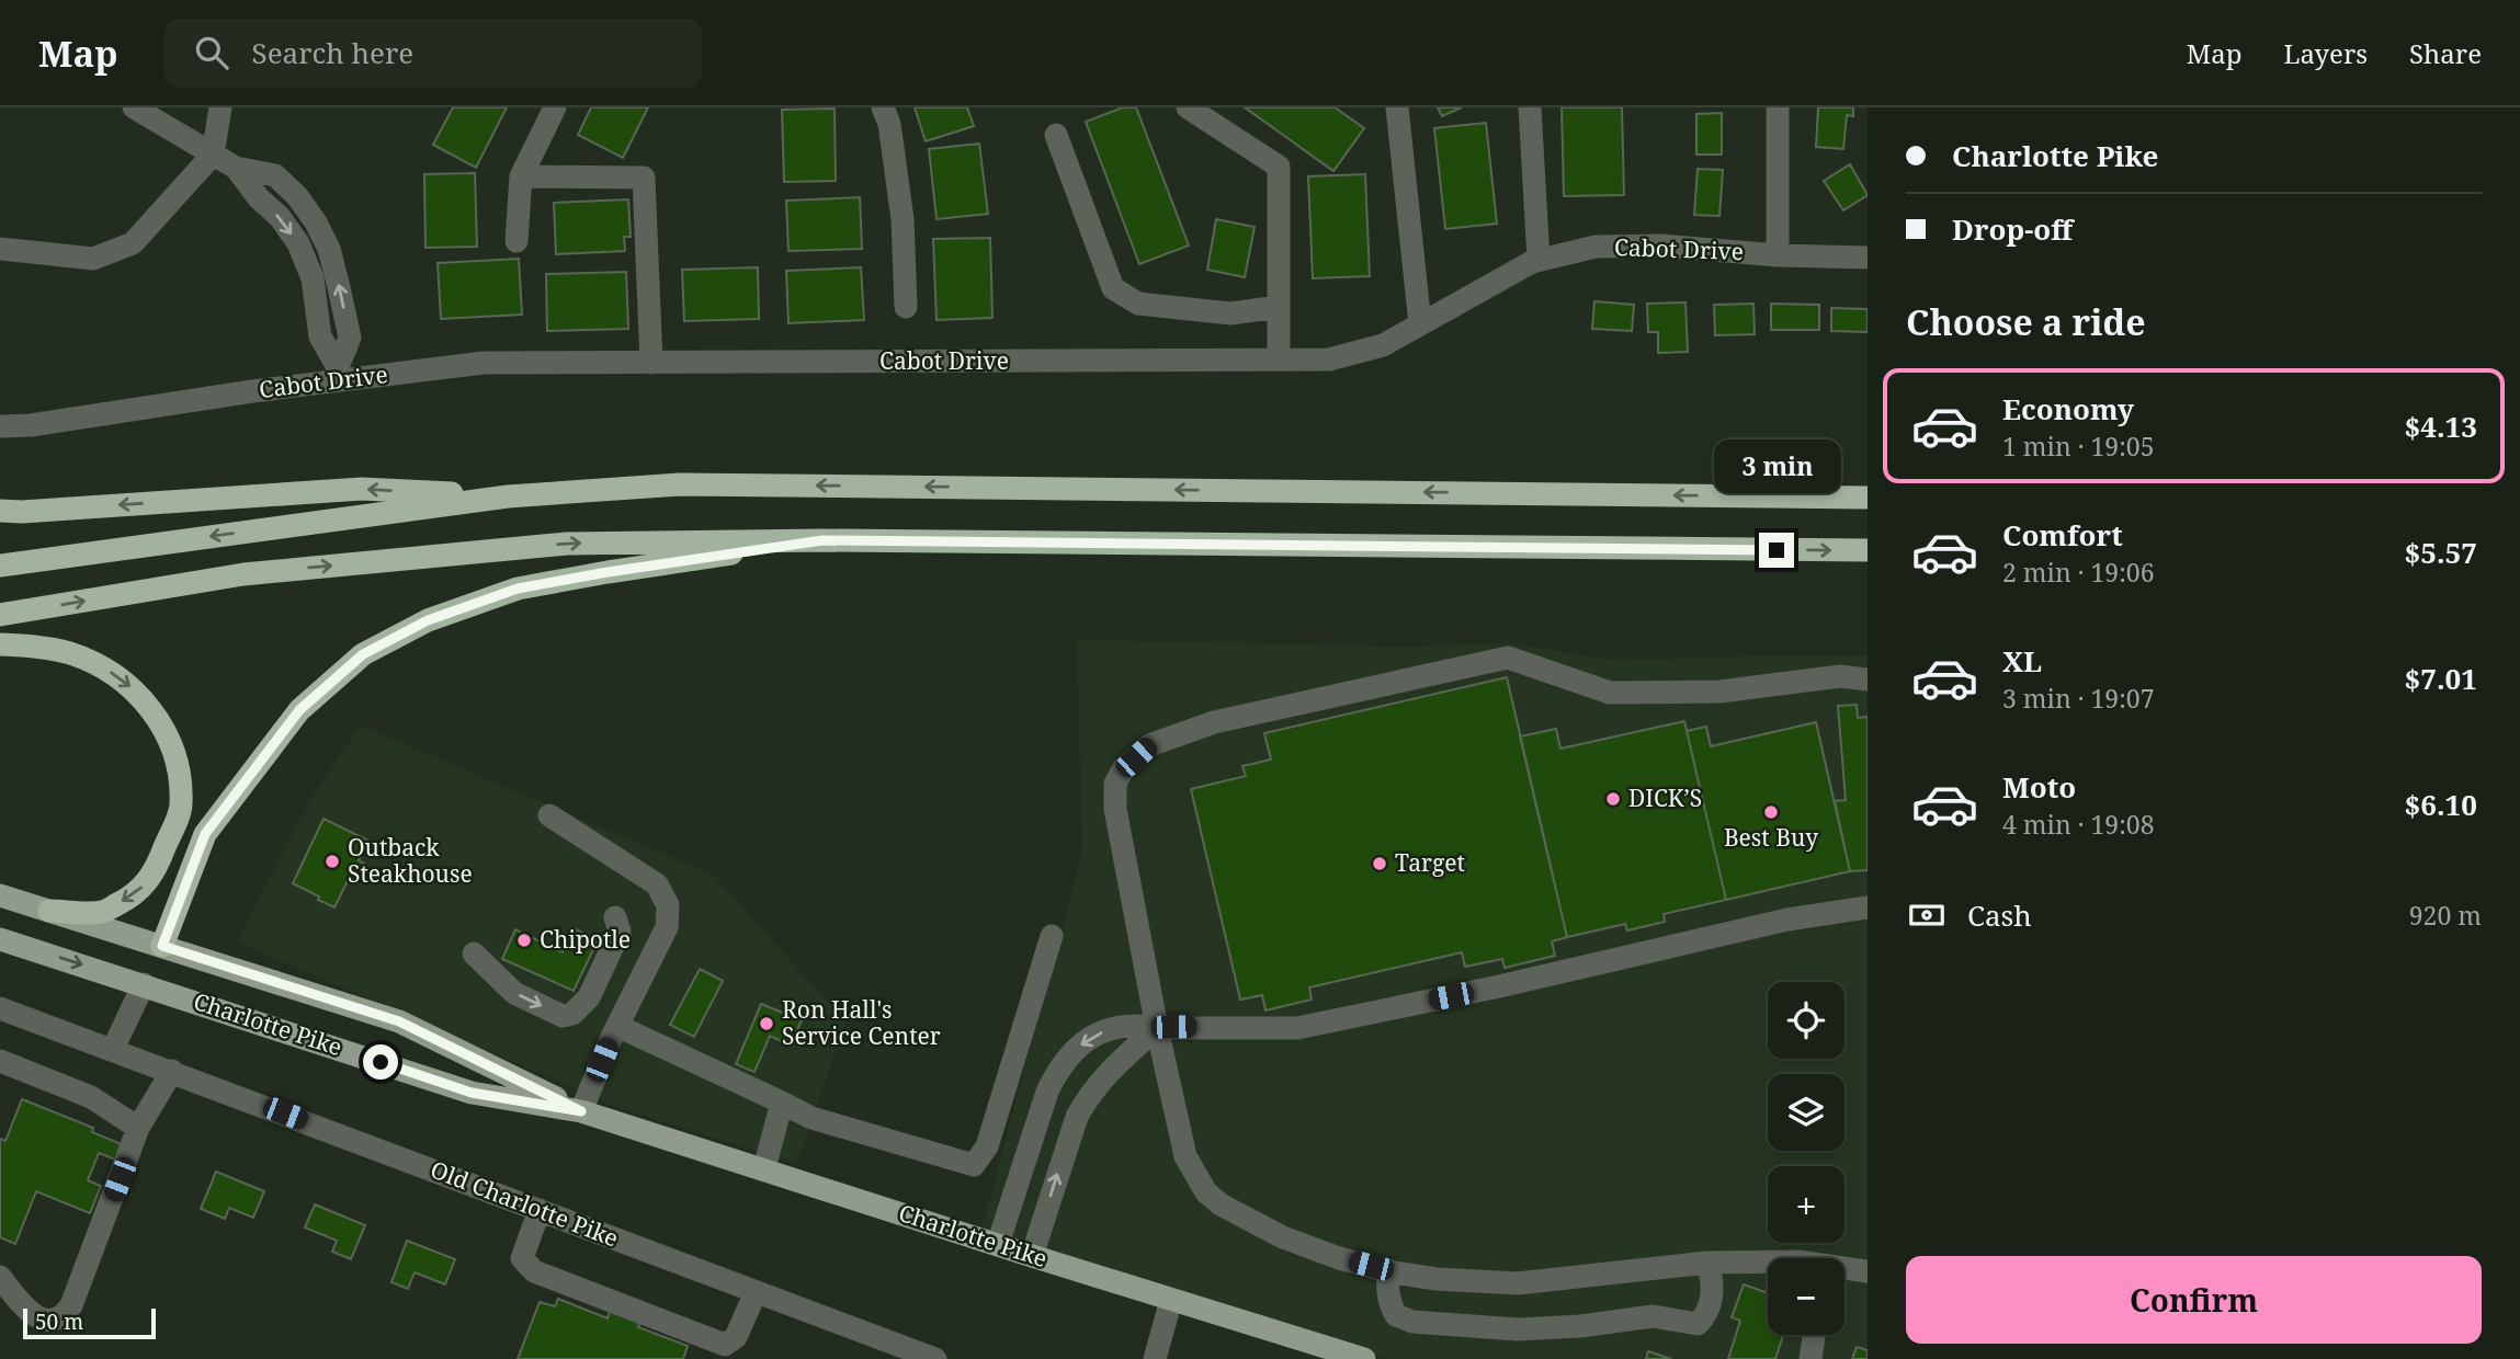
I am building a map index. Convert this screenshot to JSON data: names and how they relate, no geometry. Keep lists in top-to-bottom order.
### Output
{
  "streets": {
    "main road": ["Charlotte Pike"],
    "street": ["Cabot Drive", "Old Charlotte Pike"]
  },
  "places": [
    "DICK’S",
    "Best Buy",
    "Outback Steakhouse",
    "Target",
    "Chipotle",
    "Ron Hall's Service Center"
  ],
  "scale_bar": "50 m",
  "page": {
    "header": "Map",
    "search": "Search here",
    "nav": ["Map", "Layers", "Share"],
    "banner": ["Charlotte Pike", "Drop-off"],
    "heading": "Choose a ride",
    "list": [
      {
        "name": "Economy",
        "note": "1 min · 19:05",
        "value": "$4.13"
      },
      {
        "name": "Comfort",
        "note": "2 min · 19:06",
        "value": "$5.57"
      },
      {
        "name": "XL",
        "note": "3 min · 19:07",
        "value": "$7.01"
      },
      {
        "name": "Moto",
        "note": "4 min · 19:08",
        "value": "$6.10"
      }
    ],
    "bubble": "3 min",
    "pay": ["Cash", "920 m"],
    "map_buttons": ["+", "−"],
    "buttons": "Confirm",
    "scale": "50 m"
  }
}
